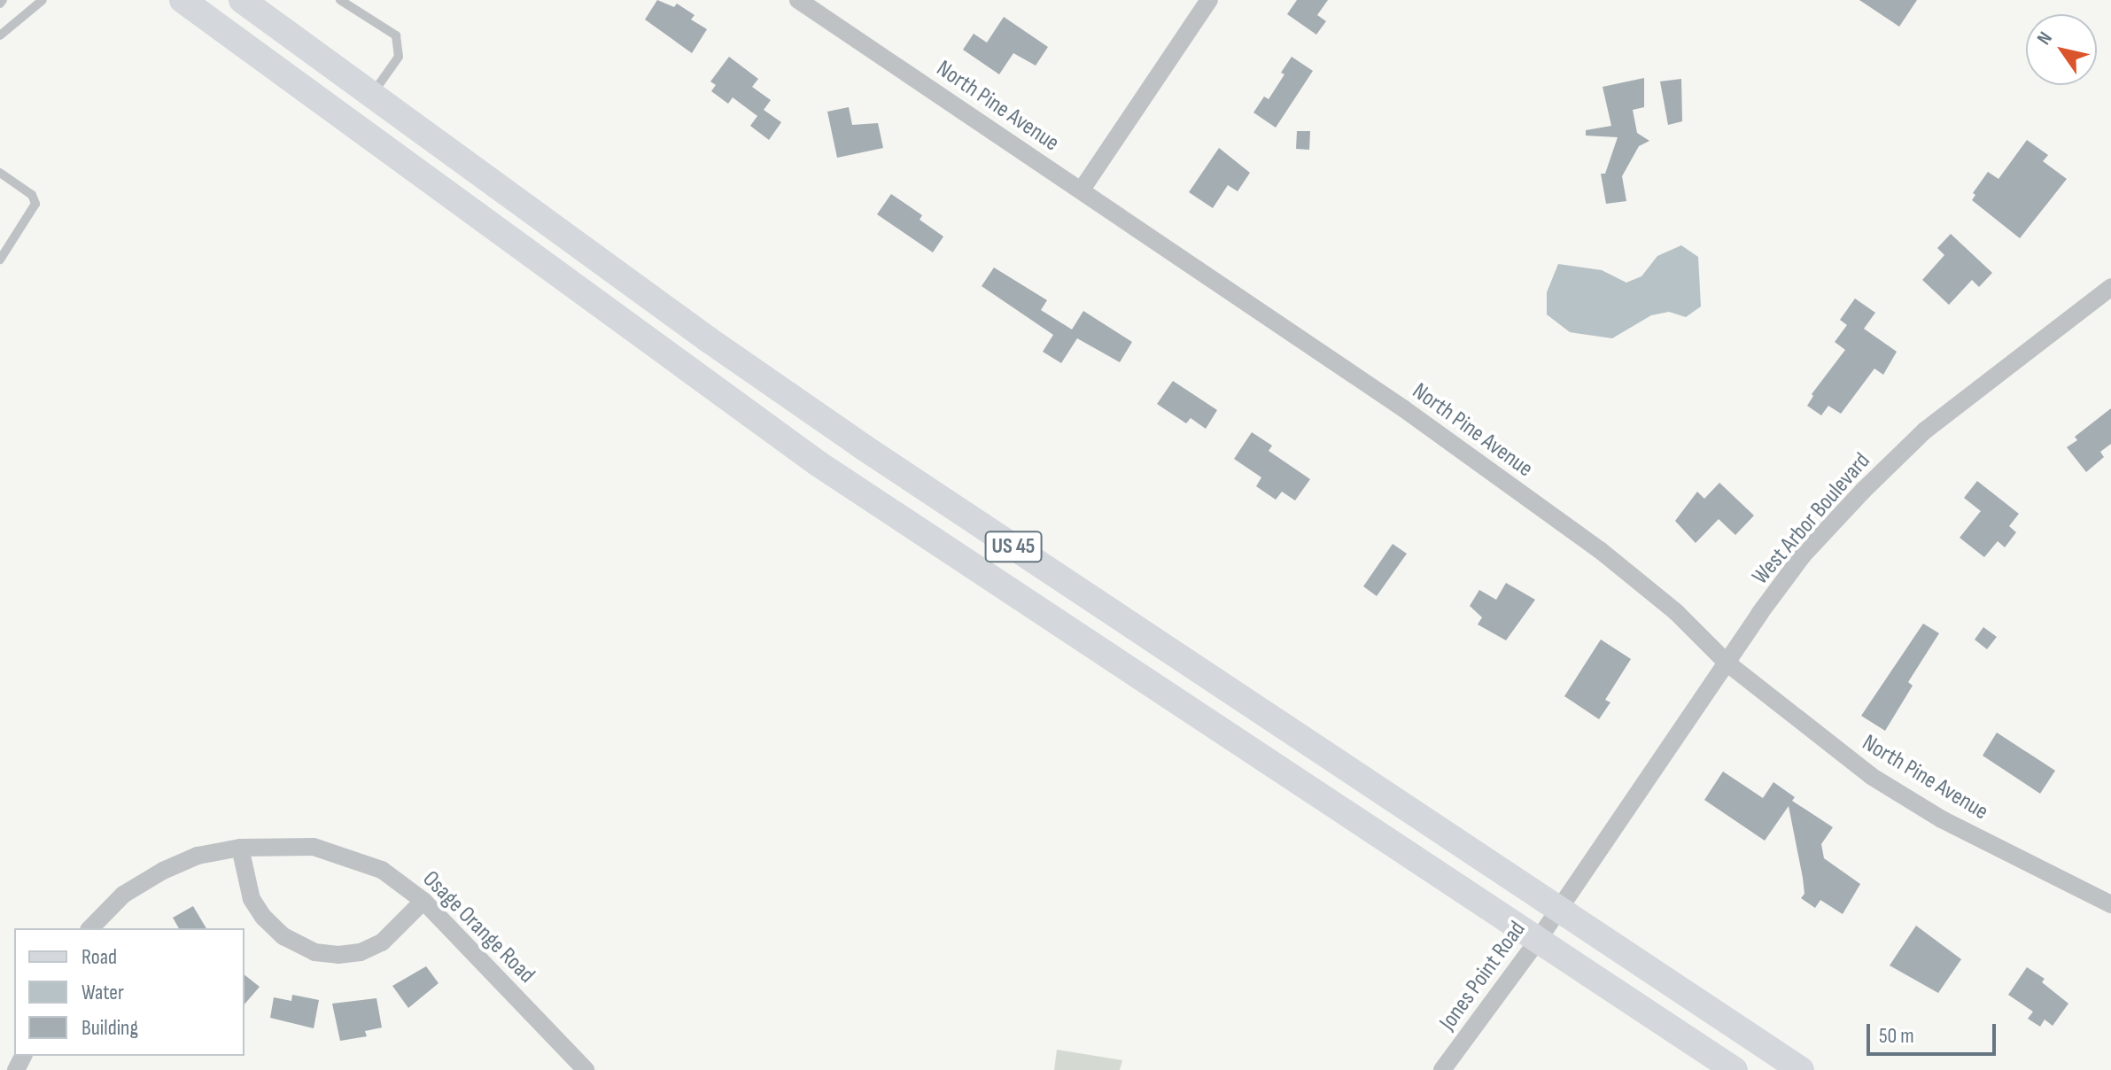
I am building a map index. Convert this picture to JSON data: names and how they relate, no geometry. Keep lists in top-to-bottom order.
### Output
{
  "streets": {
    "main road": ["US 45"],
    "street": [
      "North Pine Avenue",
      "West Arbor Boulevard",
      "Osage Orange Road",
      "Jones Point Road"
    ]
  },
  "crossings": [
    ["North Pine Avenue", "West Arbor Boulevard"],
    ["West Arbor Boulevard", "US 45"],
    ["West Arbor Boulevard", "Jones Point Road"],
    ["US 45", "Jones Point Road"]
  ],
  "legend": ["Road", "Water", "Building"],
  "scale_bar": "50 m",
  "north": "top left"
}
